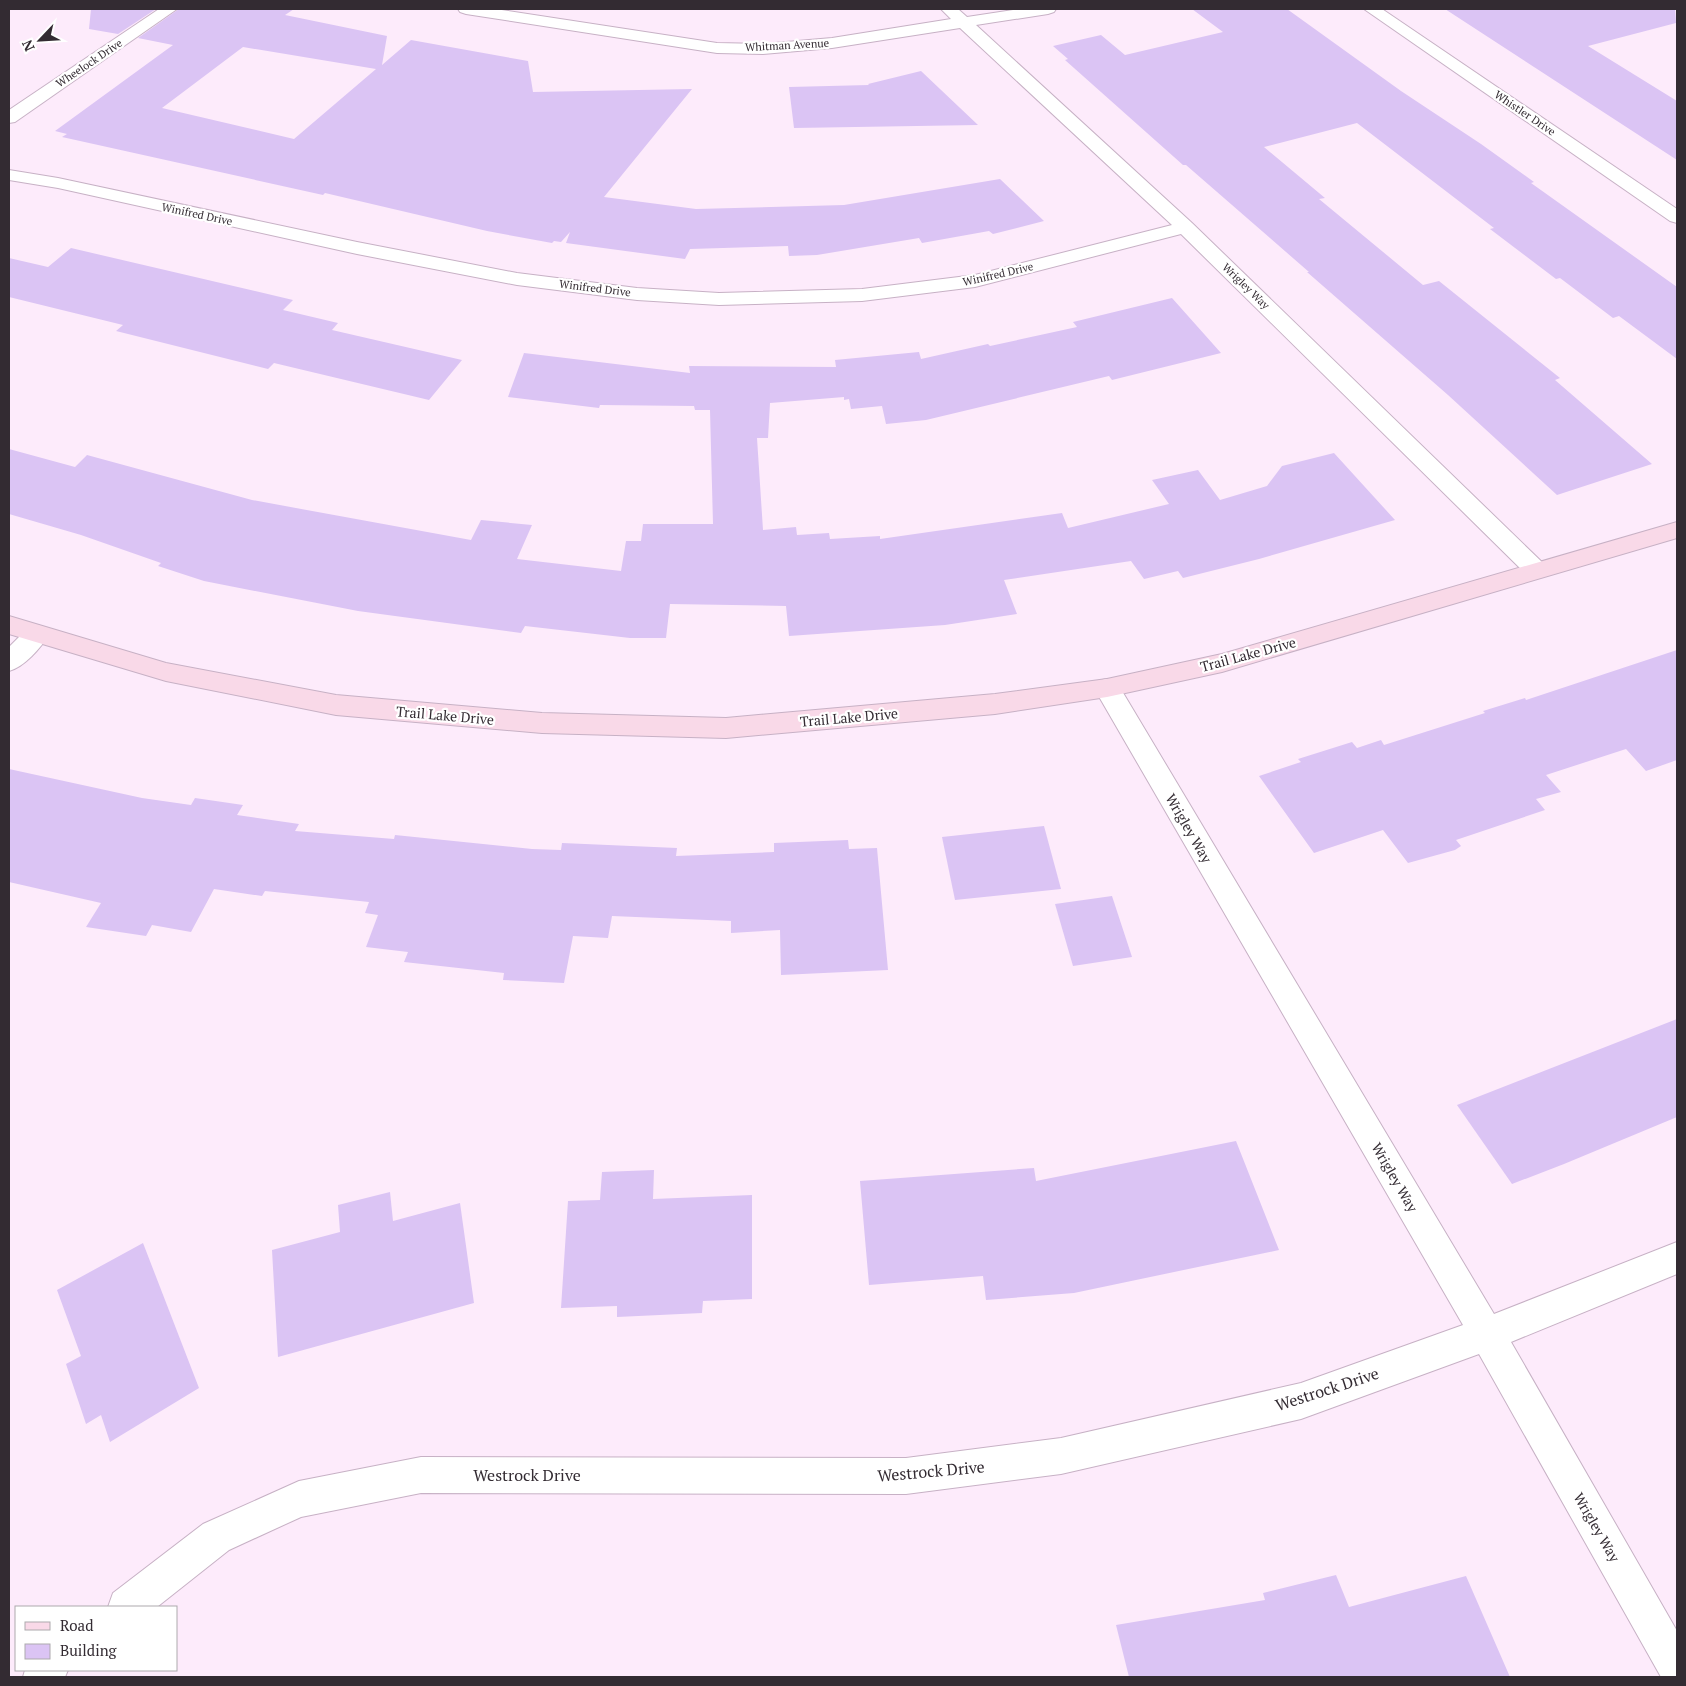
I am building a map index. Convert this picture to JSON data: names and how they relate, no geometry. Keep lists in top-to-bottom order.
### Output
{
  "streets": {
    "street": [
      "Whitman Avenue",
      "Wheelock Drive",
      "Whistler Drive",
      "Winifred Drive",
      "Wrigley Way",
      "Trail Lake Drive",
      "Westrock Drive"
    ]
  },
  "crossings": [
    ["Whitman Avenue", "Wrigley Way"],
    ["Winifred Drive", "Wrigley Way"],
    ["Wrigley Way", "Trail Lake Drive"],
    ["Wrigley Way", "Westrock Drive"]
  ],
  "legend": ["Road", "Building"],
  "north": "bottom left"
}
